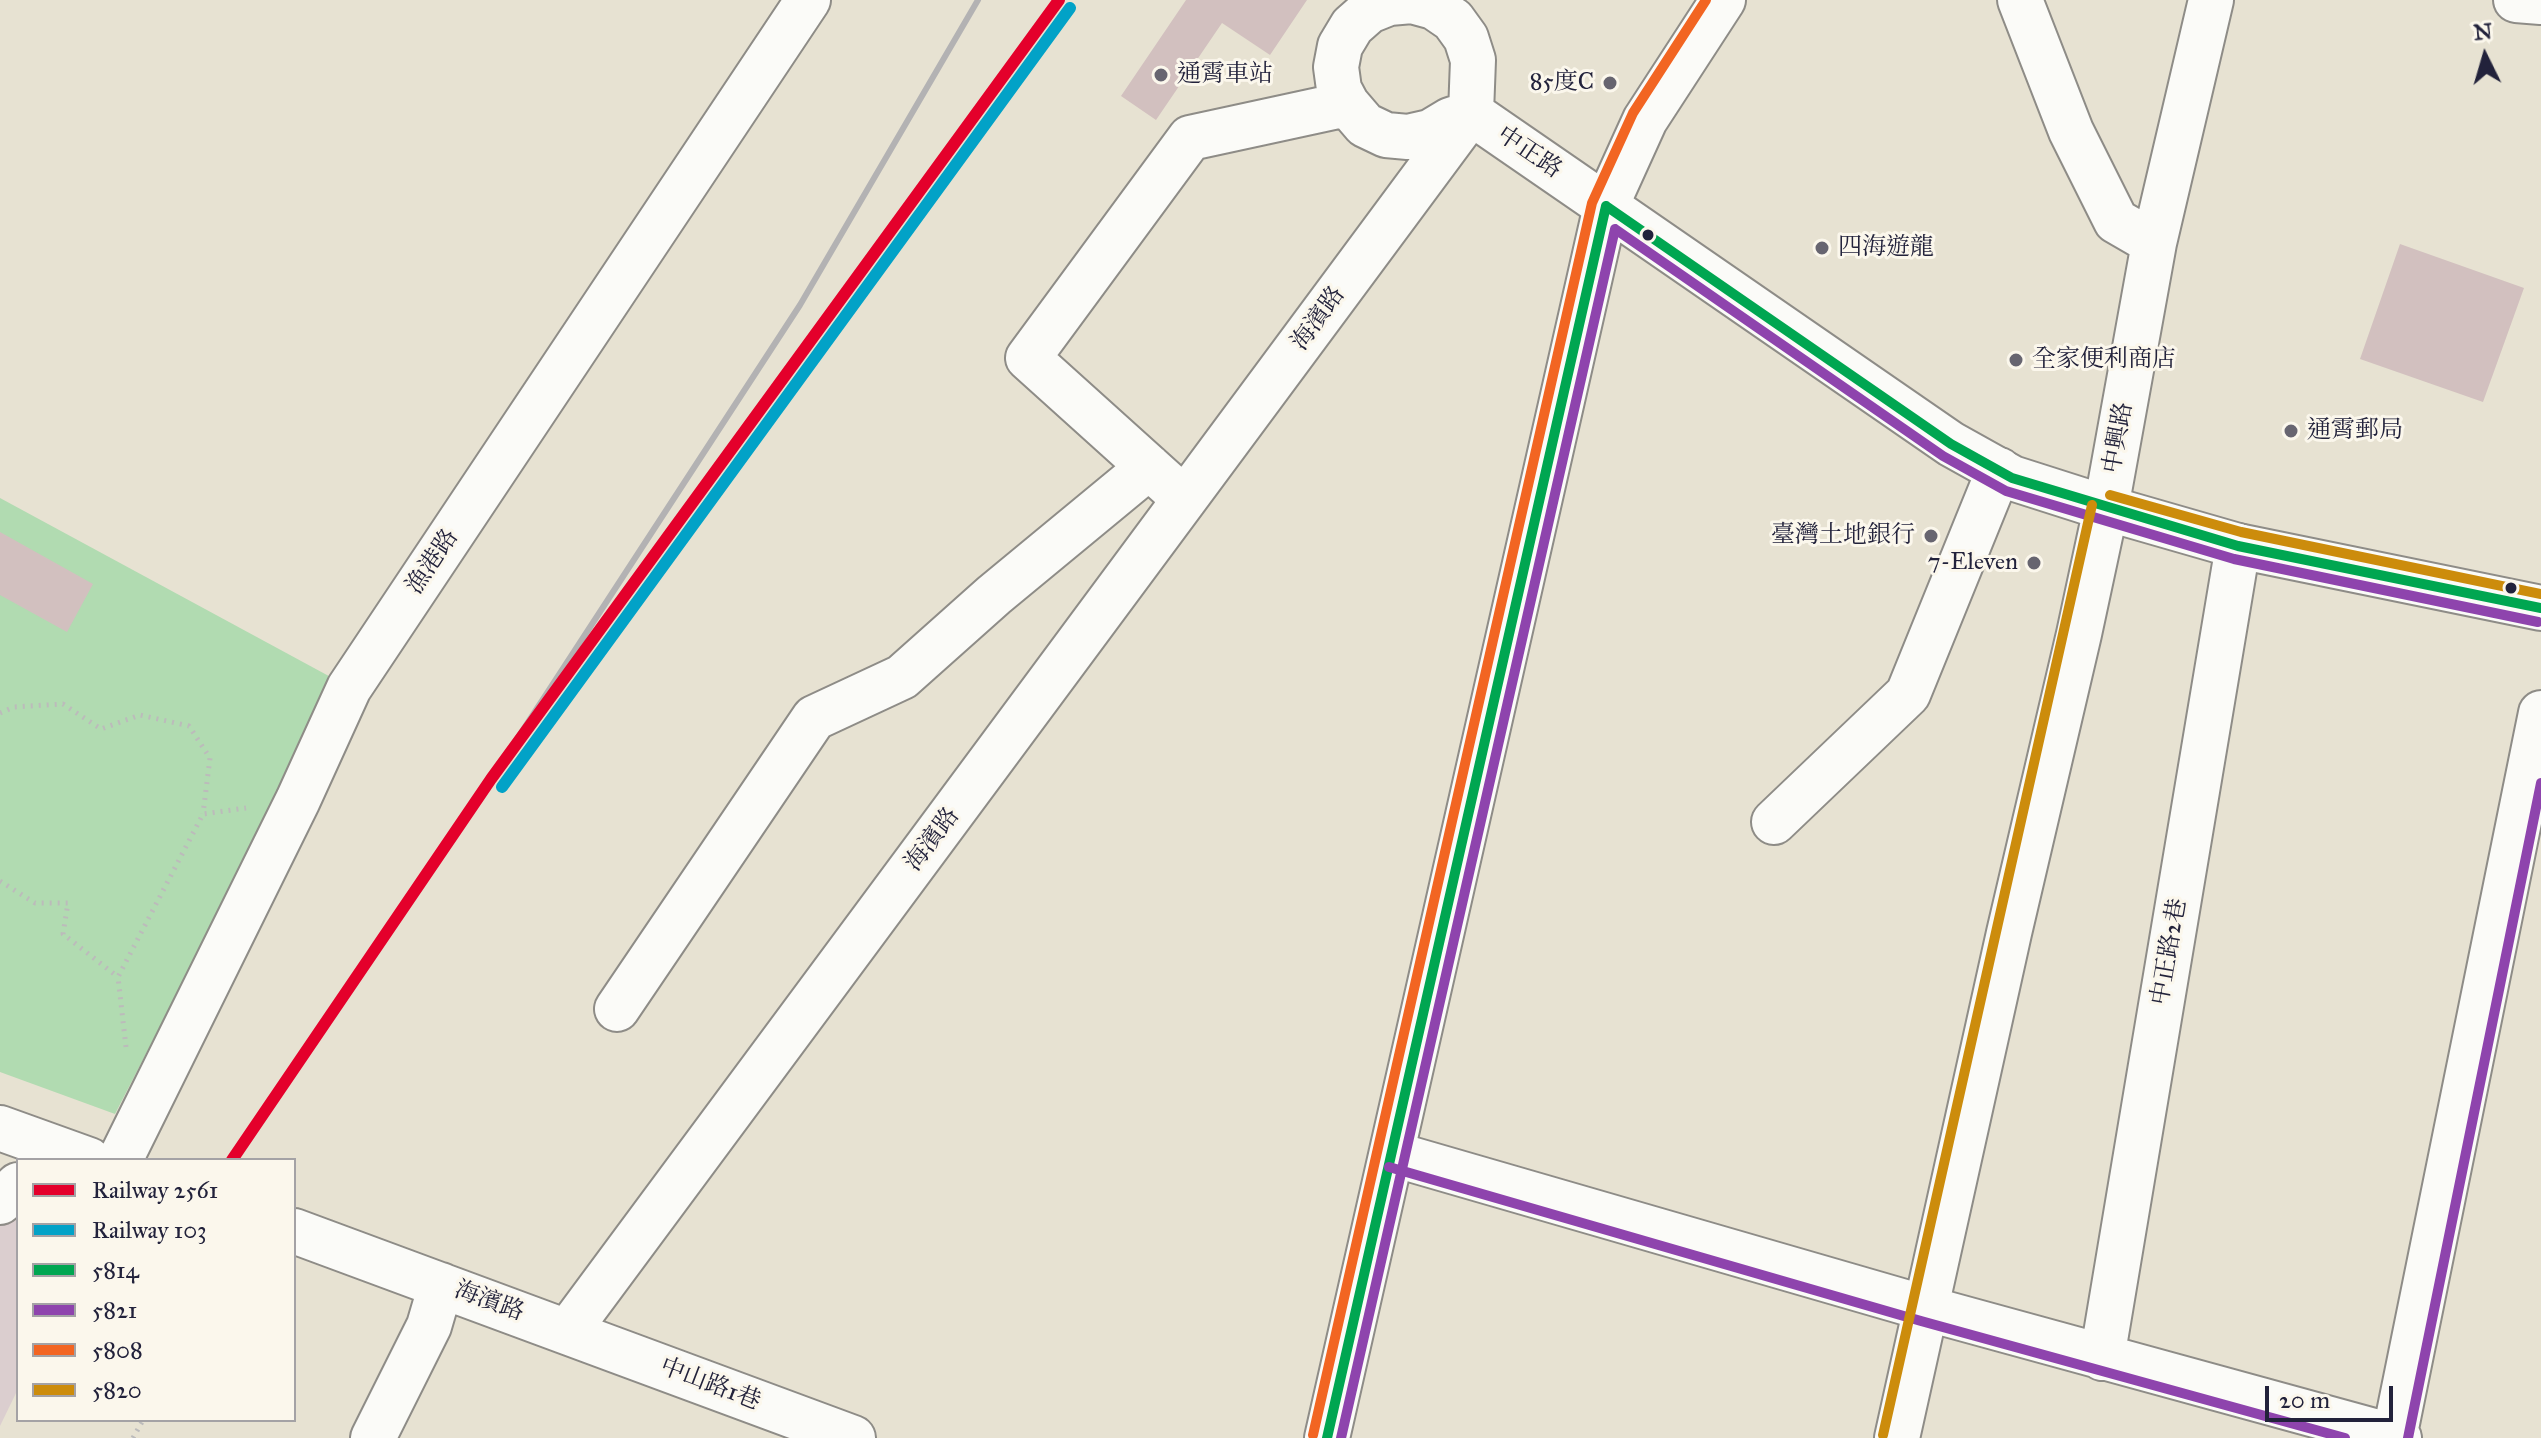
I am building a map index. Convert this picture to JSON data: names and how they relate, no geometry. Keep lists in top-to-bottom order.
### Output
{
  "streets": {
    "street": [
      "中正路",
      "海濱路",
      "中興路",
      "漁港路",
      "中正路2巷",
      "中山路1巷"
    ]
  },
  "crossings": [
    ["中正路", "海濱路"],
    ["中正路", "中興路"],
    ["中正路", "中正路2巷"],
    ["海濱路", "中山路1巷"]
  ],
  "places": [
    "通霄車站",
    "85度C",
    "四海遊龍",
    "全家便利商店",
    "通霄郵局",
    "臺灣土地銀行",
    "7-Eleven"
  ],
  "lines": [
    "rail line 2561",
    "transit line 5808",
    "rail line 103",
    "transit line 5814",
    "transit line 5821",
    "transit line 5820"
  ],
  "legend": [
    "Railway 2561",
    "Railway 103",
    "5814",
    "5821",
    "5808",
    "5820"
  ],
  "scale_bar": "20 m",
  "north": "top"
}
